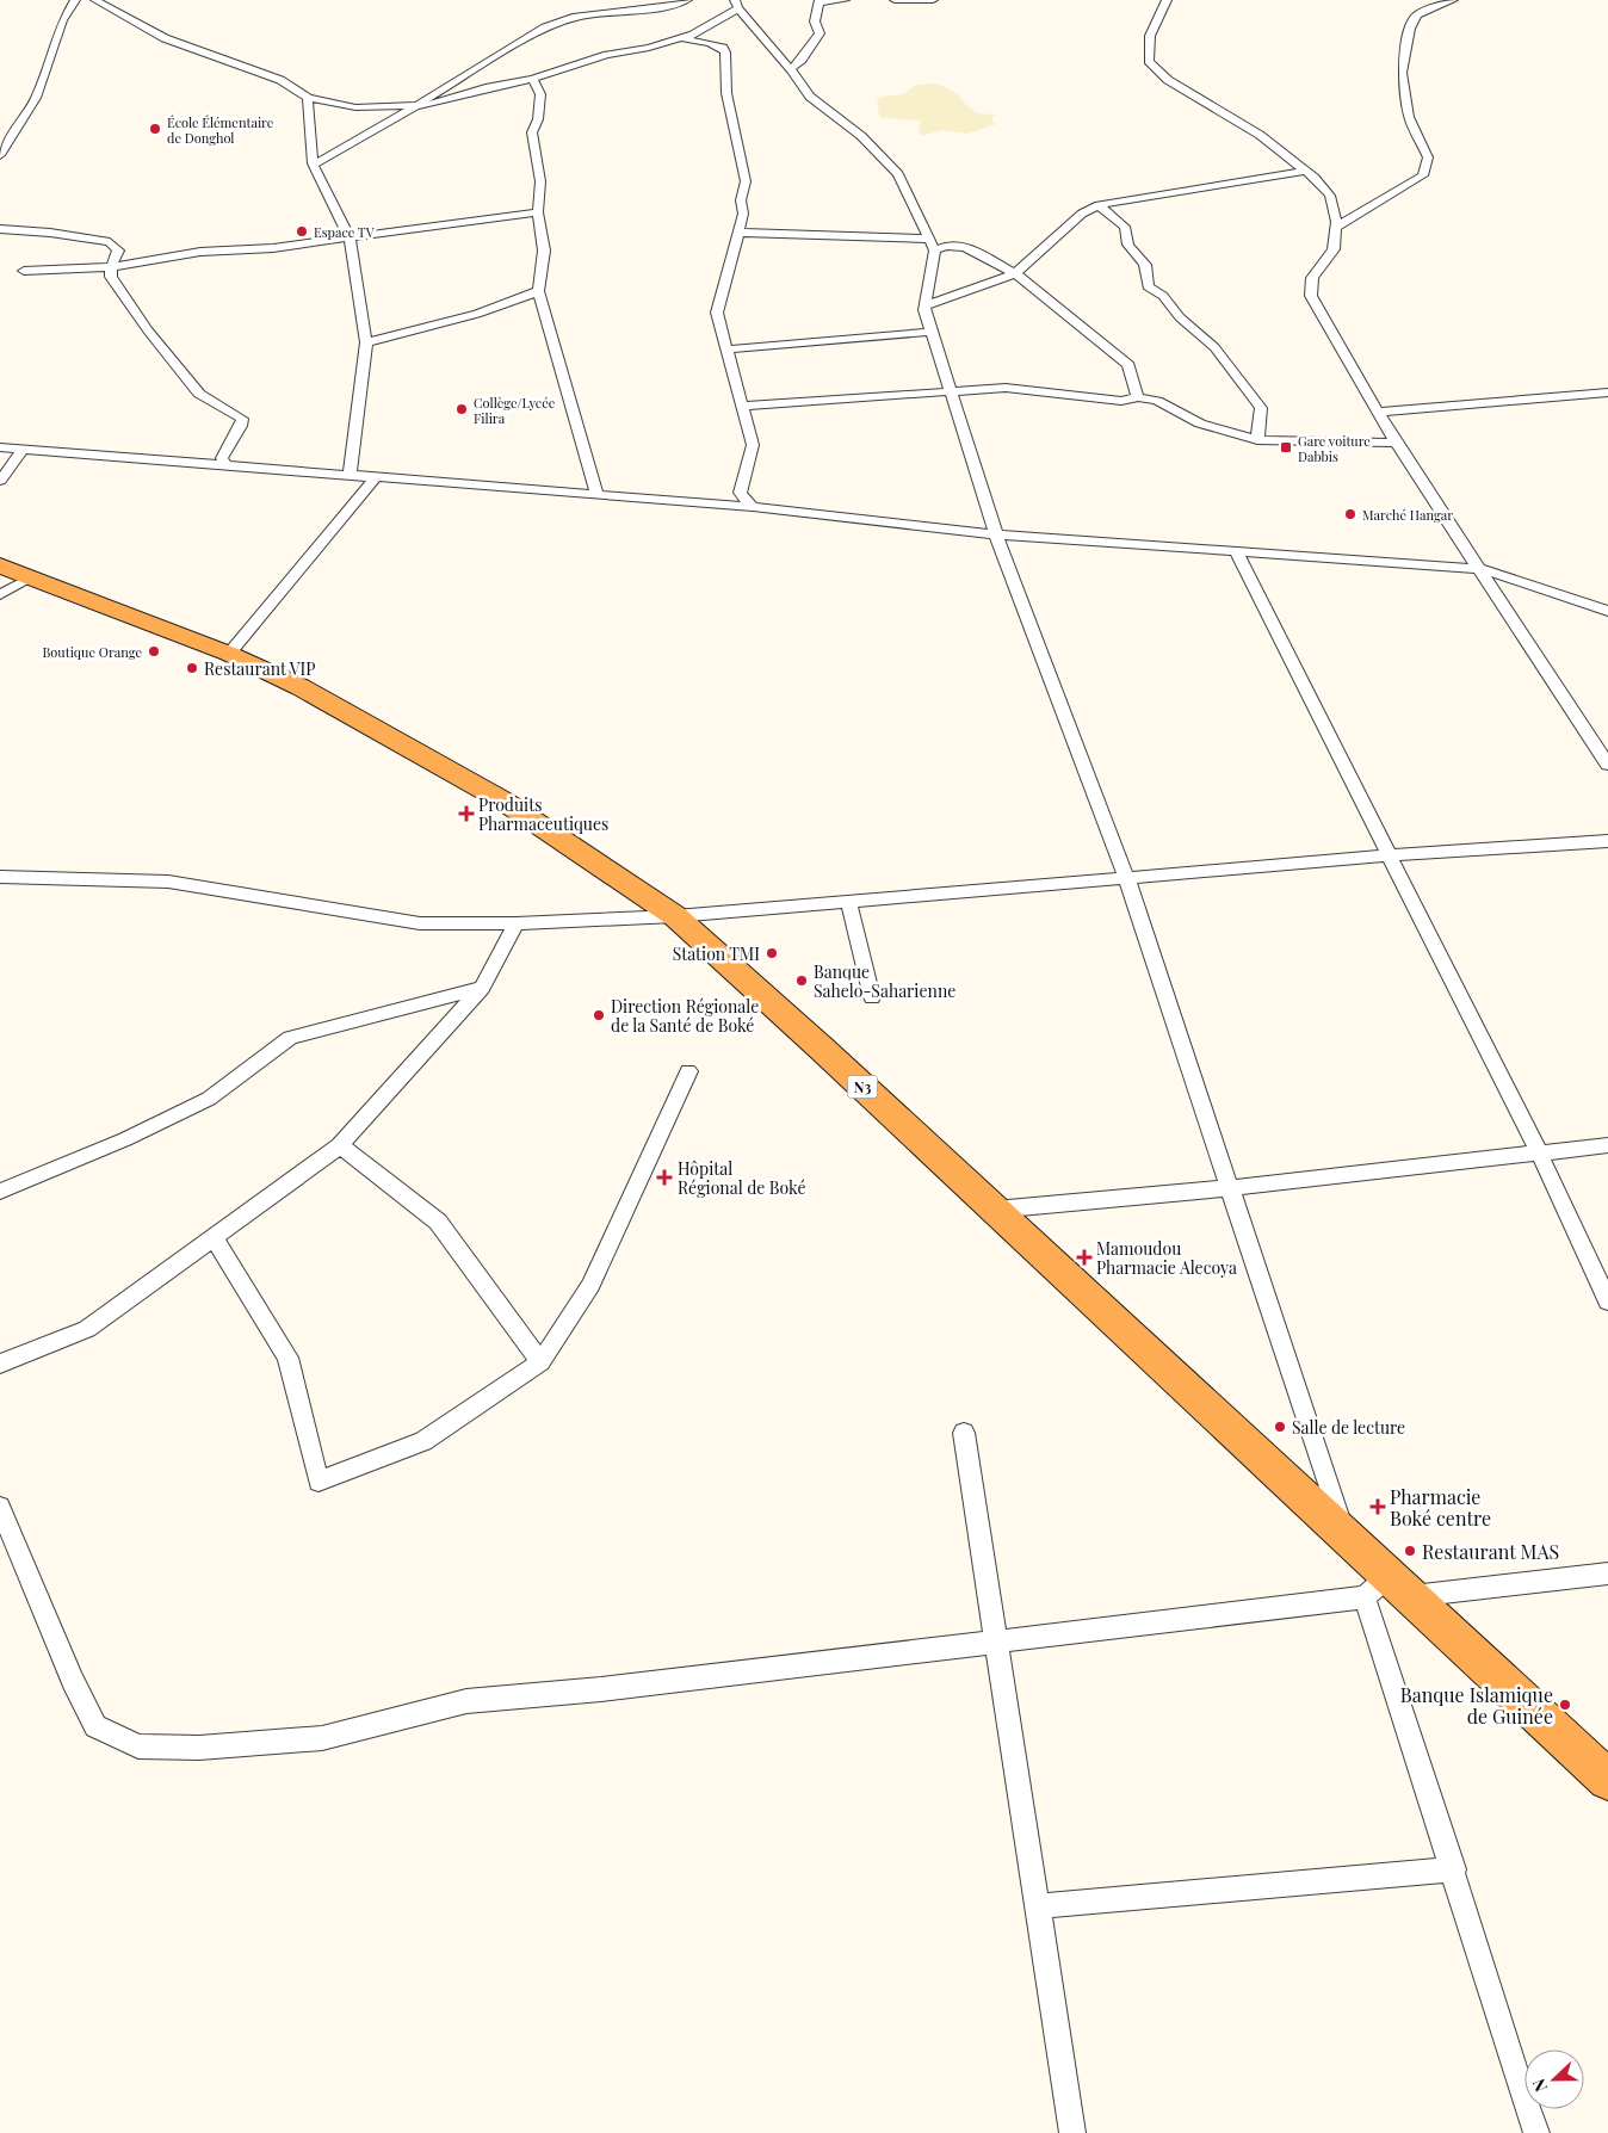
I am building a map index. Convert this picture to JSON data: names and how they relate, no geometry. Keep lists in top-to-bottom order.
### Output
{
  "streets": {
    "highway": ["N3"]
  },
  "places": {
    "other": [
      "École Élémentaire de Donghol",
      "Espace TV",
      "Collège/Lycée Filira",
      "Marché Hangar",
      "Boutique Orange",
      "Restaurant VIP",
      "Station TMI",
      "Banque Sahelo-Saharienne",
      "Direction Régionale de la Santé de Boké",
      "Salle de lecture",
      "Restaurant MAS",
      "Banque Islamique de Guinée"
    ],
    "transit": ["Gare voiture Dabbis"],
    "health": [
      "Produits Pharmaceutiques",
      "Hôpital Régional de Boké",
      "Mamoudou Pharmacie Alecoya",
      "Pharmacie Boké centre"
    ]
  },
  "north": "left"
}
